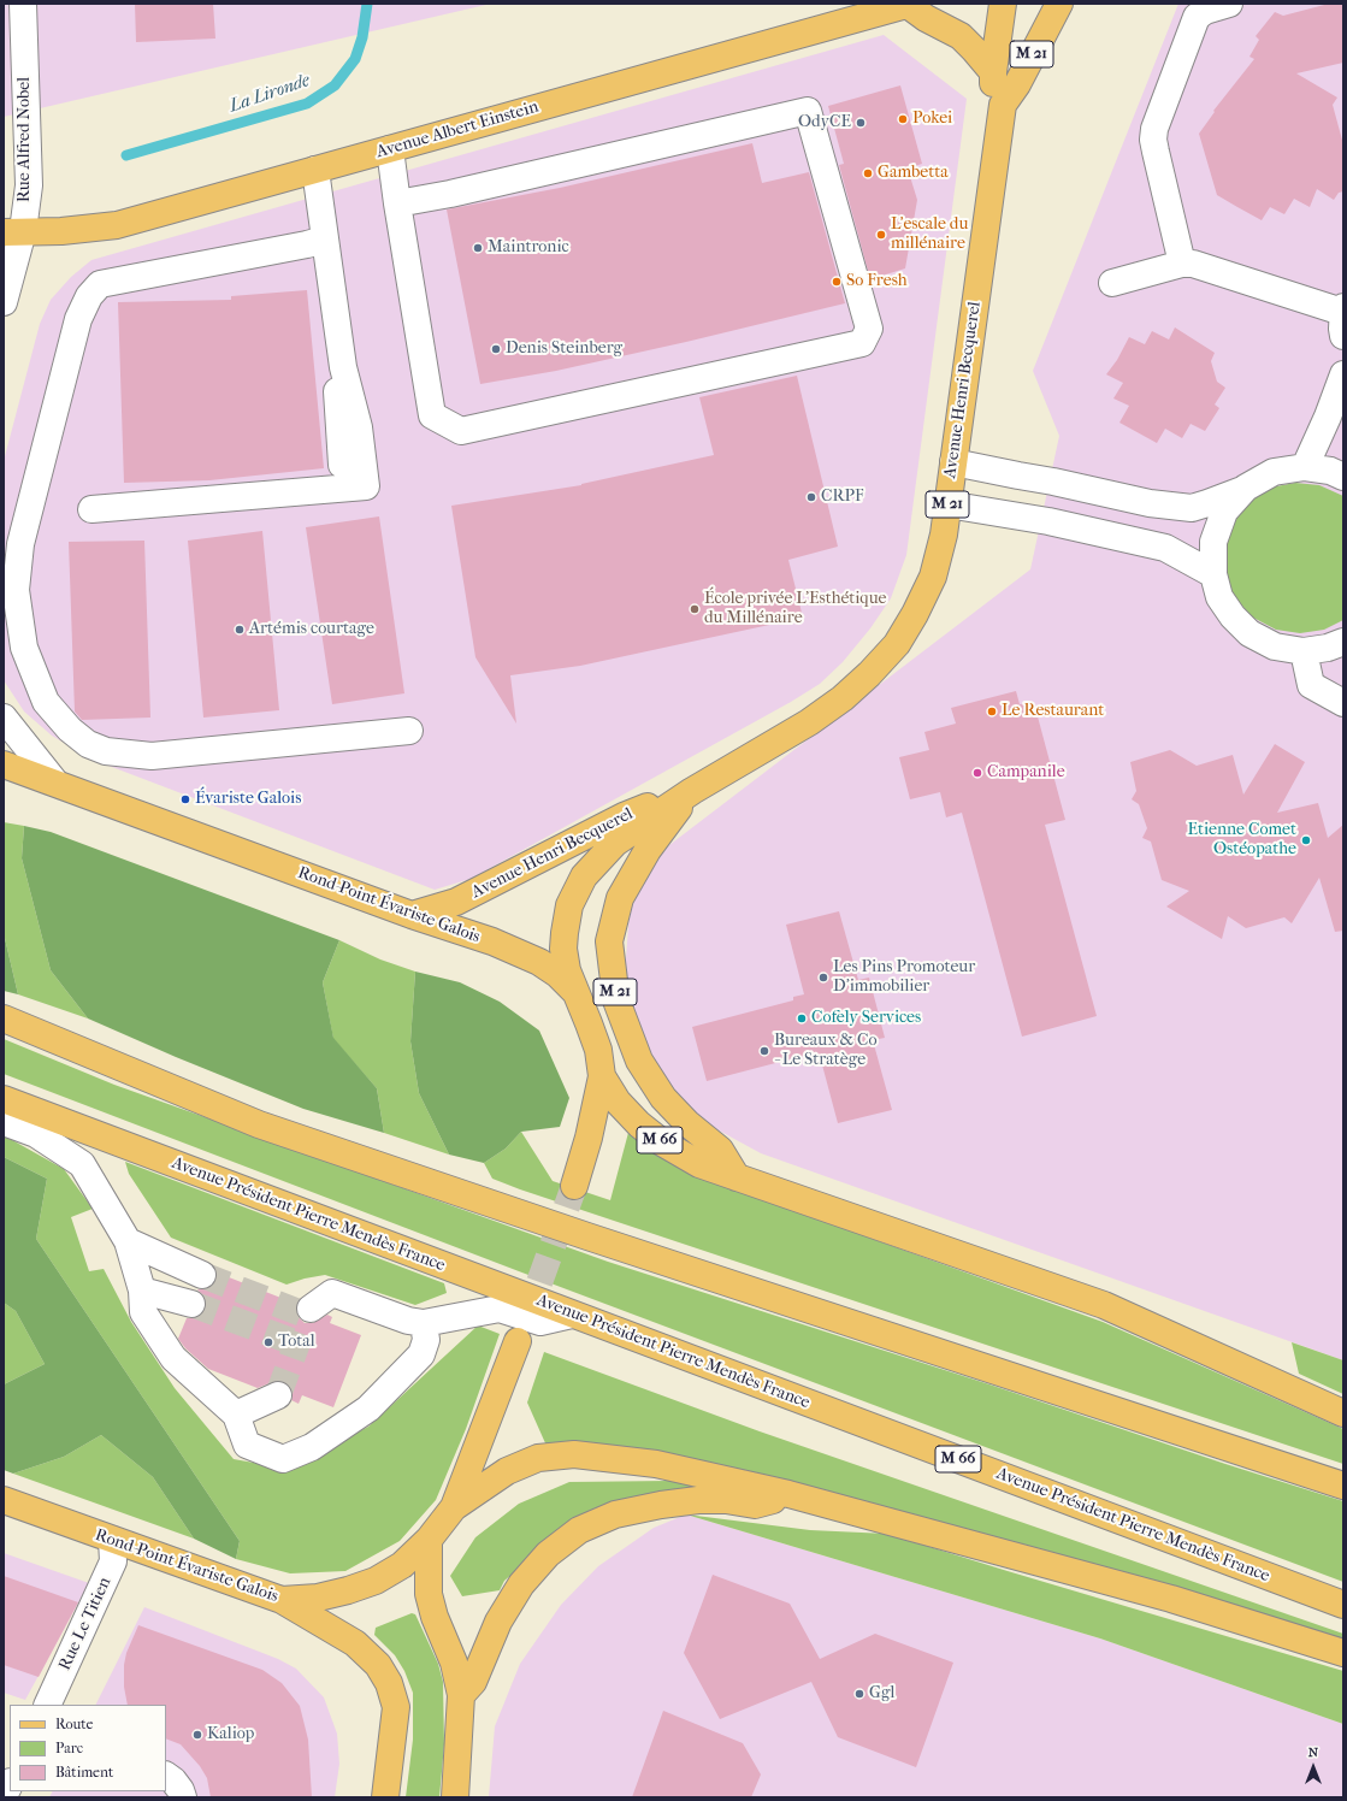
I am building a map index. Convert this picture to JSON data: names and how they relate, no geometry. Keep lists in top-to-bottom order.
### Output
{
  "streets": {
    "main road": [
      "M 21",
      "Avenue Albert Einstein",
      "Avenue Henri Becquerel",
      "Rond-Point Évariste Galois",
      "M 66",
      "Avenue Président Pierre Mendès France"
    ],
    "street": ["Rue Alfred Nobel", "Rue Le Titien"]
  },
  "crossings": [
    ["M 21", "Avenue Henri Becquerel"],
    ["M 21", "M 66"],
    ["Avenue Albert Einstein", "Rue Alfred Nobel"],
    ["Avenue Albert Einstein", "Avenue Henri Becquerel"],
    ["Avenue Henri Becquerel", "Rond-Point Évariste Galois"],
    ["Rond-Point Évariste Galois", "M 66"],
    ["Rond-Point Évariste Galois", "Rue Le Titien"]
  ],
  "water": ["La Lironde"],
  "places": [
    "Pokei",
    "OdyCE",
    "Gambetta",
    "L'escale du millénaire",
    "Maintronic",
    "So Fresh",
    "Denis Steinberg",
    "CRPF",
    "École privée L'Esthétique du Millénaire",
    "Artémis courtage",
    "Le Restaurant",
    "Campanile",
    "Évariste Galois",
    "Etienne Comet Ostéopathe",
    "Les Pins Promoteur D'immobilier",
    "Cofely Services",
    "Bureaux & Co - Le Stratège",
    "Total",
    "Ggl",
    "Kaliop"
  ],
  "legend": ["Route", "Parc", "Bâtiment"],
  "north": "top"
}
